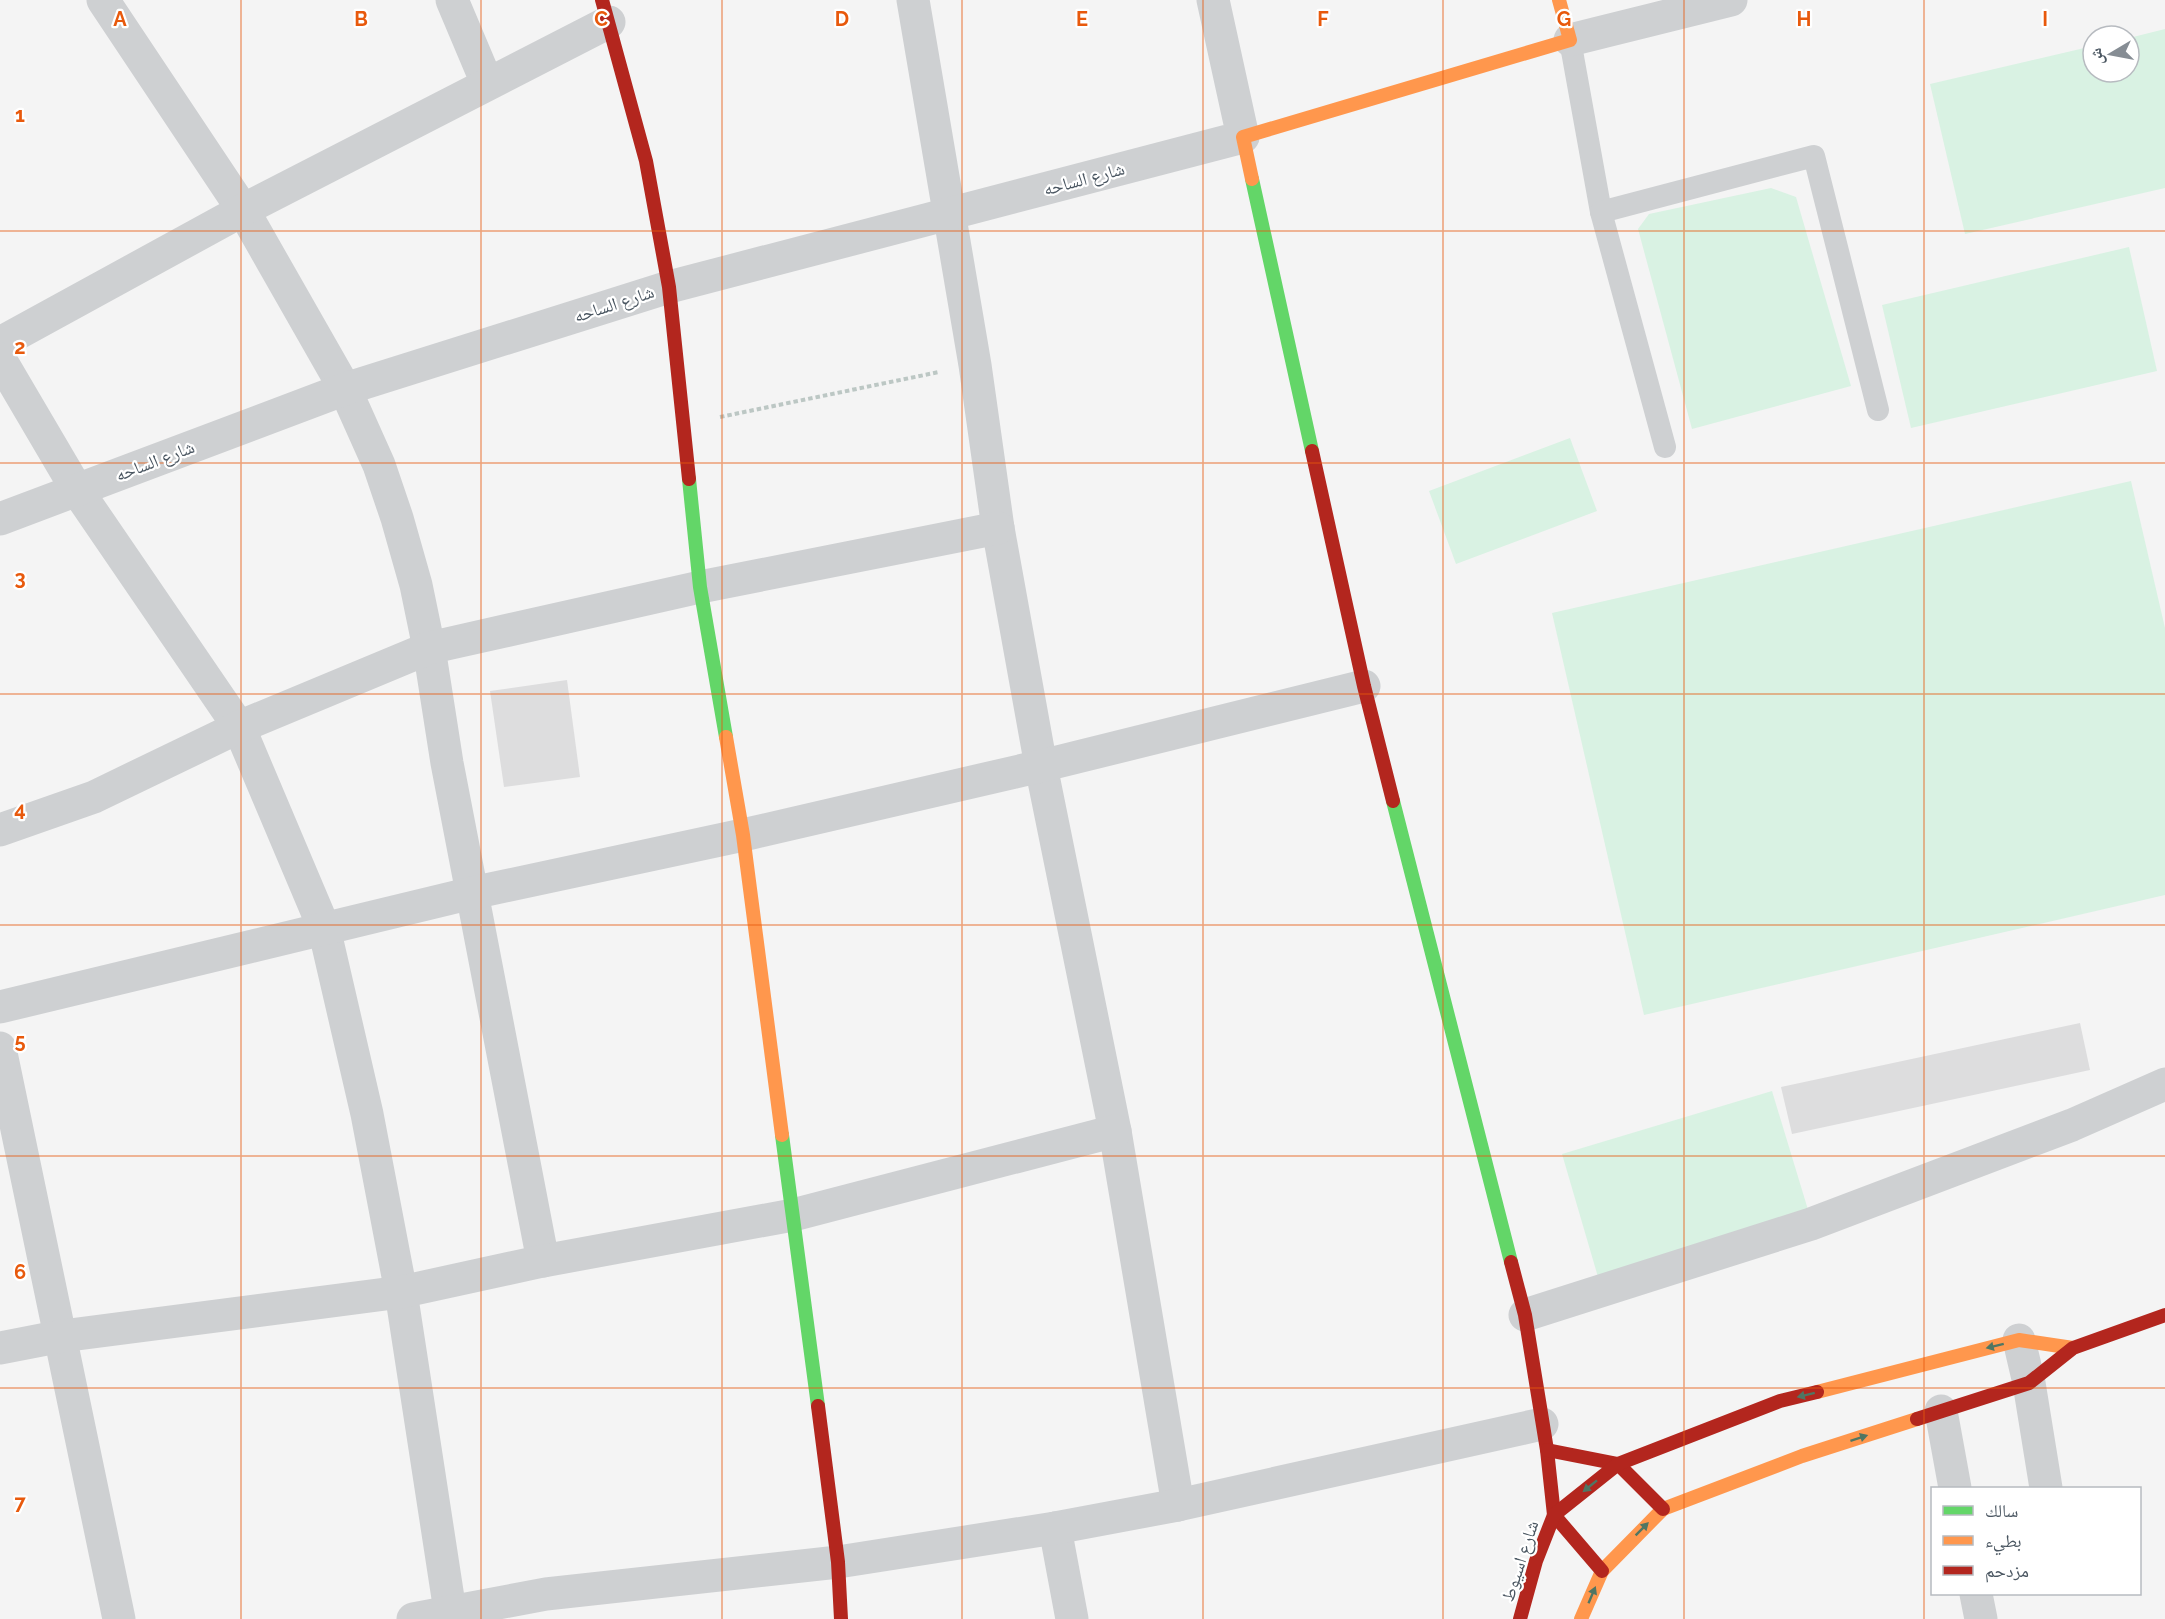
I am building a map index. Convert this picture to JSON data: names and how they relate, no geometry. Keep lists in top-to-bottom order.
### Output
{
  "streets": {
    "street": ["شارع الساحه", "شارع اسيوط"]
  },
  "legend": ["سالك", "بطيء", "مزدحم"],
  "north": "left",
  "grid": {
    "columns": [
      "A",
      "B",
      "C",
      "D",
      "E",
      "F",
      "G",
      "H",
      "I"
    ],
    "rows": [
      "1",
      "2",
      "3",
      "4",
      "5",
      "6",
      "7"
    ]
  }
}
